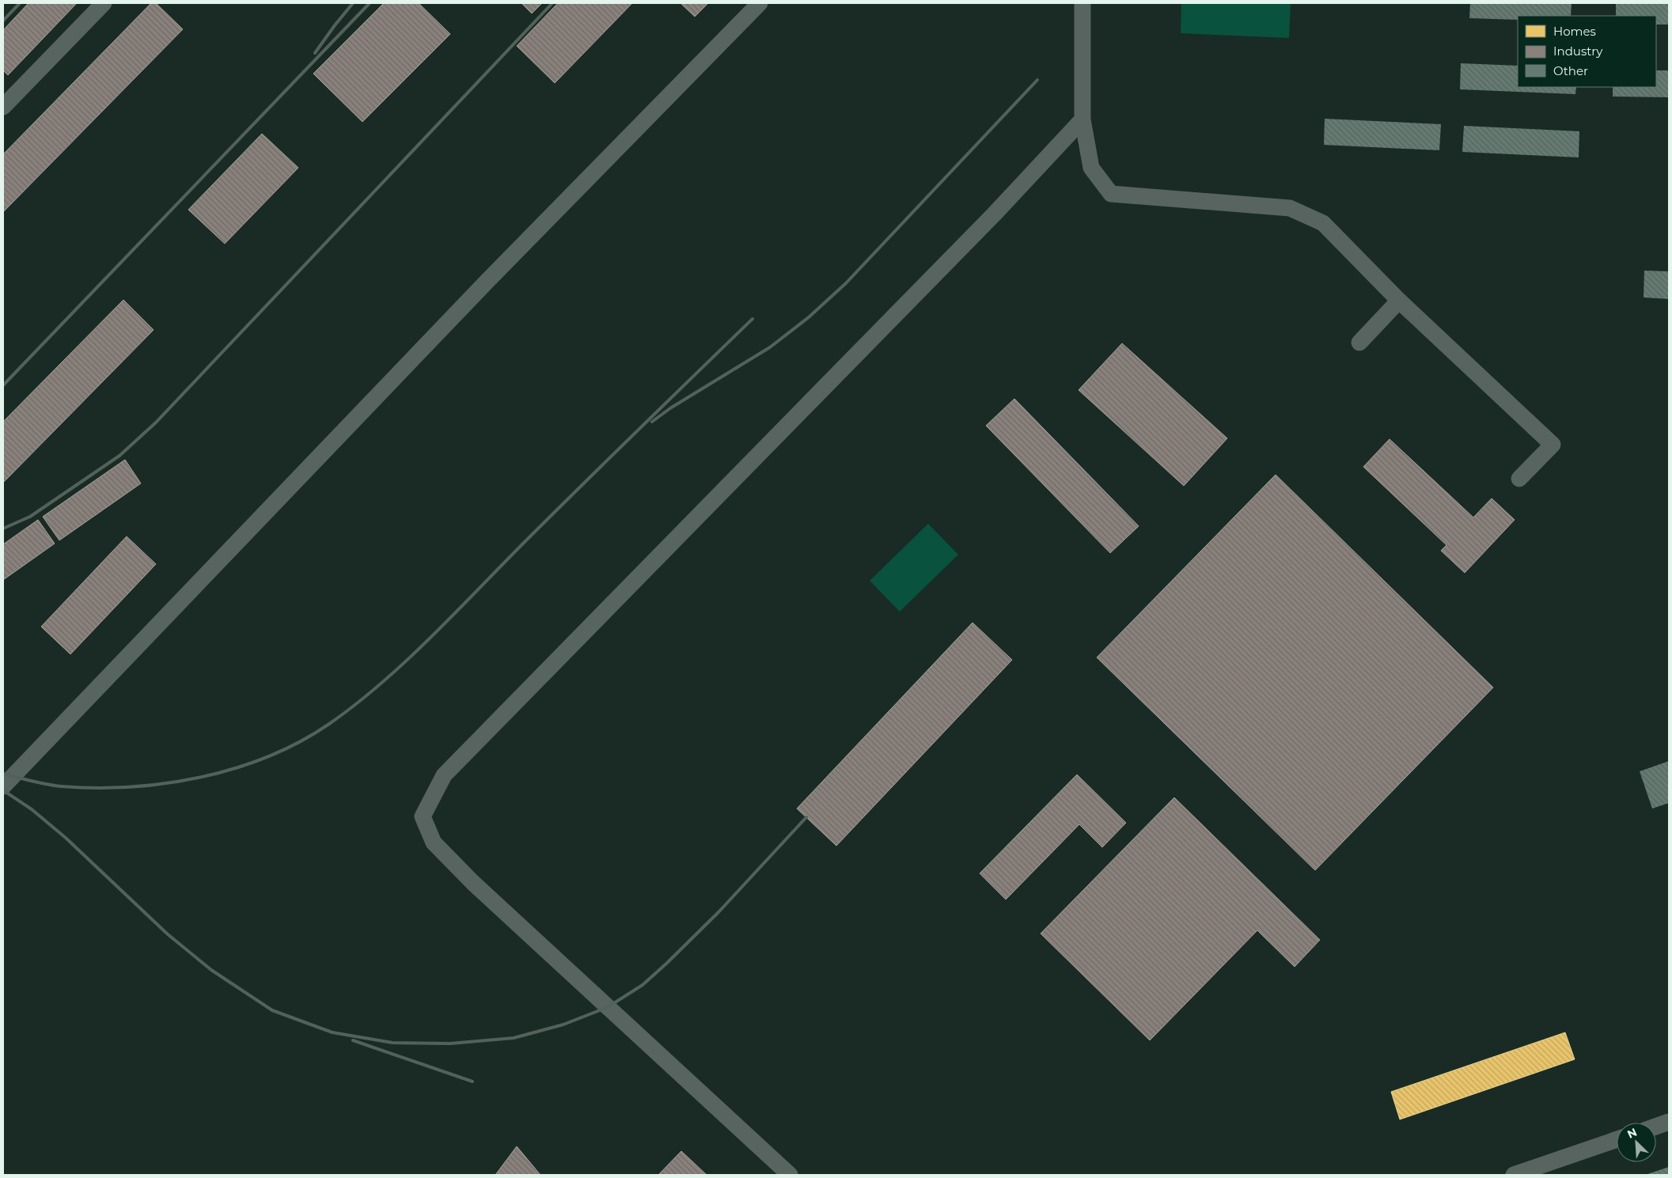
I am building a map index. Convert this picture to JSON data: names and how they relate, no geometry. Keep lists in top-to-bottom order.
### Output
{
  "legend": ["Homes", "Industry", "Other"],
  "north": "top left"
}
